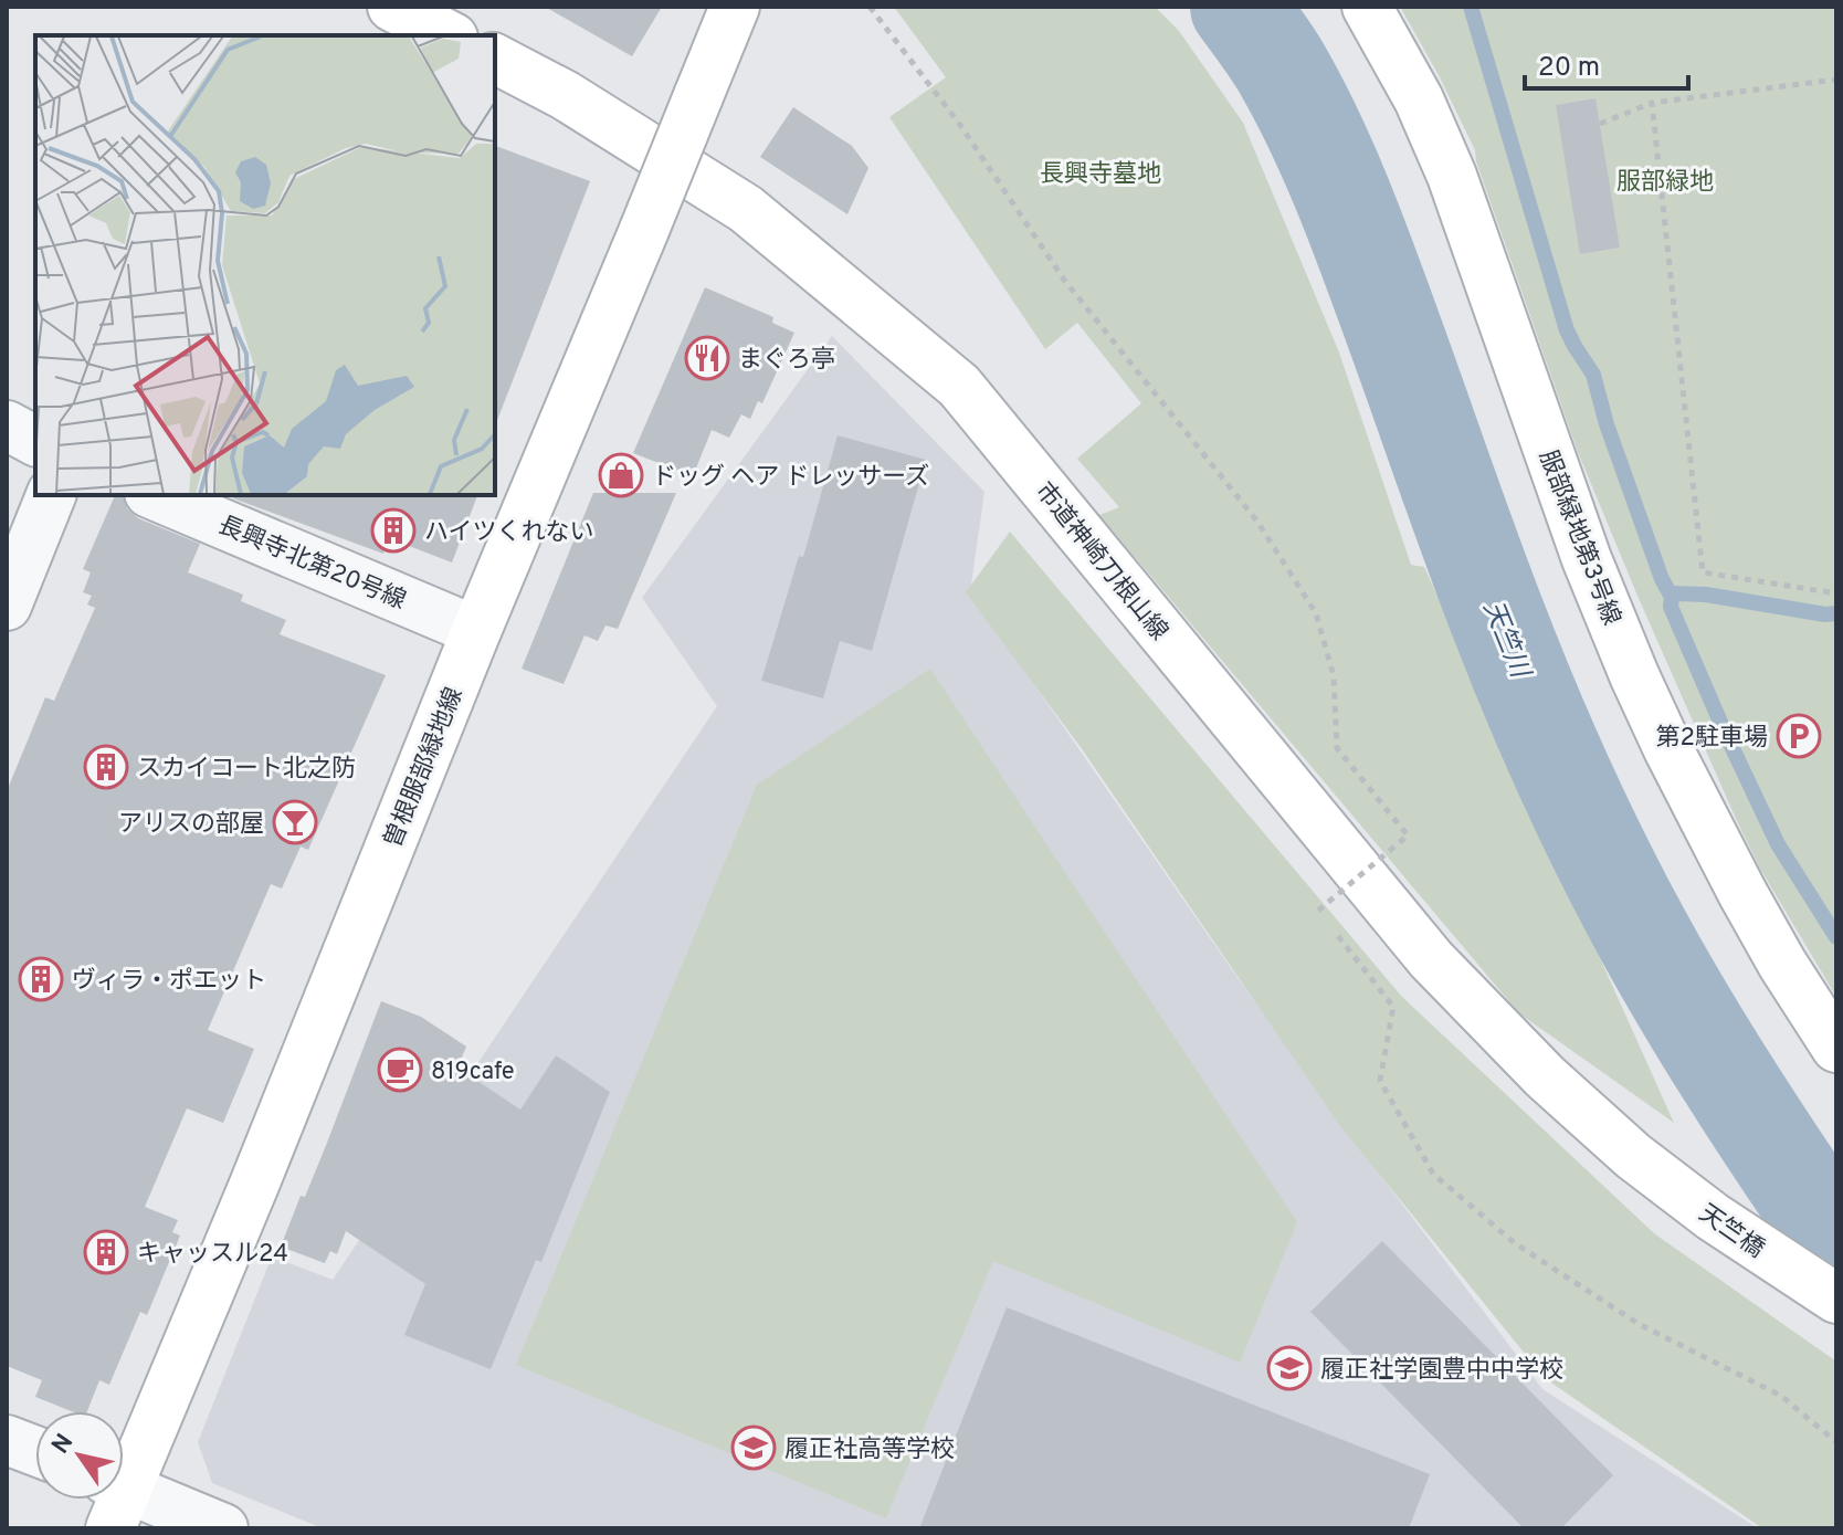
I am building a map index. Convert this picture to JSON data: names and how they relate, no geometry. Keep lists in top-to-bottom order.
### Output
{
  "streets": {
    "street": [
      "服部緑地第3号線",
      "市道神崎刀根山線",
      "長興寺北第20号線",
      "曽根服部緑地線",
      "天竺橋"
    ]
  },
  "crossings": [
    ["市道神崎刀根山線", "天竺橋"],
    ["長興寺北第20号線", "曽根服部緑地線"]
  ],
  "water": ["天竺川"],
  "parks": ["長興寺墓地", "服部緑地"],
  "places": {
    "restaurant": ["まぐろ亭"],
    "shop": ["ドッグ ヘア ドレッサーズ"],
    "building": [
      "ハイツくれない",
      "スカイコート北之防",
      "ヴィラ・ポエット",
      "キャッスル24"
    ],
    "parking": ["第2駐車場"],
    "bar": ["アリスの部屋"],
    "cafe": ["819cafe"],
    "school or university": ["履正社学園豊中中学校", "履正社高等学校"]
  },
  "scale_bar": "20 m",
  "north": "top left"
}
